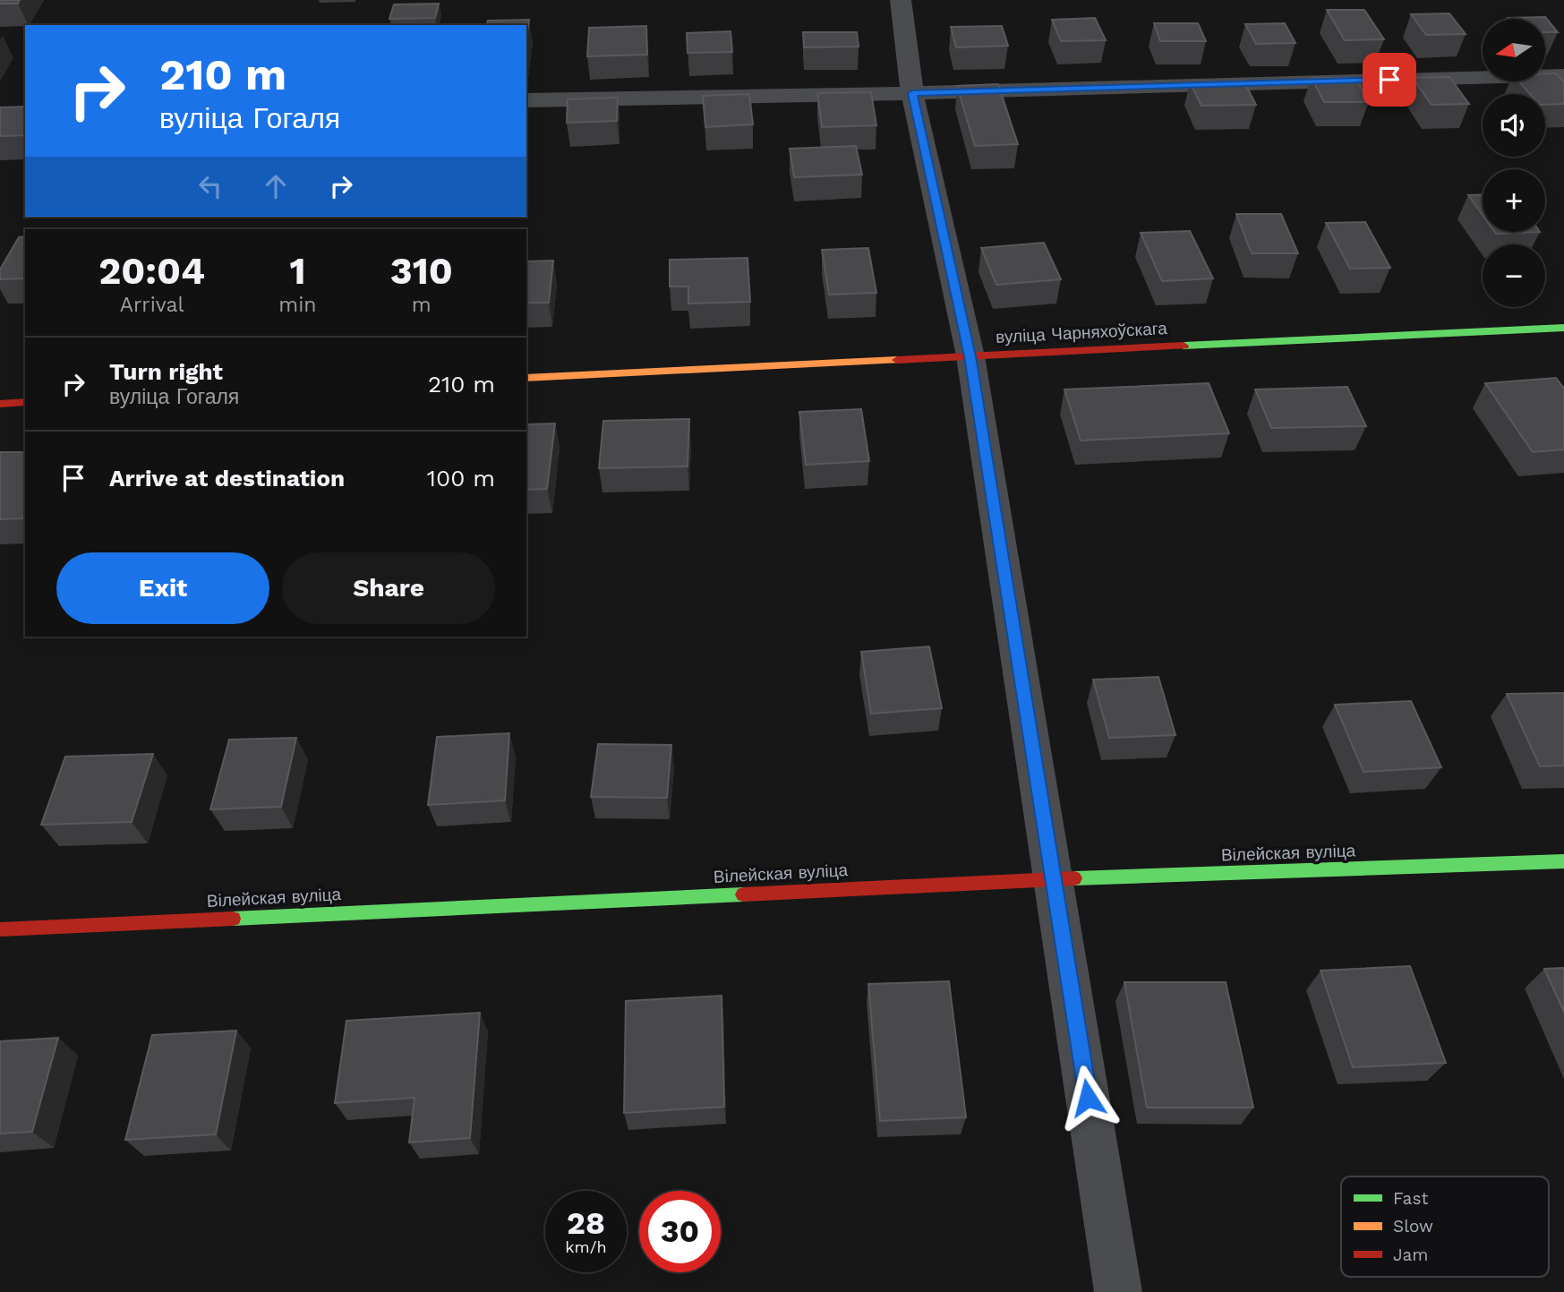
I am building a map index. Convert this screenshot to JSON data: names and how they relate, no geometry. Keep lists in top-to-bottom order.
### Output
{
  "streets": {
    "street": ["вуліца Чарняхоўскага", "Вілейская вуліца"]
  },
  "legend": ["Fast", "Slow", "Jam"],
  "north": "left",
  "page": {
    "map_buttons": ["+", "−"],
    "turn": ["210 m", "вуліца Гогаля"],
    "eta": [
      "20:04",
      "Arrival",
      "1",
      "min",
      "310",
      "m"
    ],
    "list": [
      {
        "name": "Turn right",
        "note": "вуліца Гогаля",
        "value": "210 m"
      },
      {
        "name": "Arrive at destination",
        "value": "100 m"
      }
    ],
    "buttons": ["Exit", "Share"],
    "speed": "28 km/h",
    "limit": "30"
  }
}
